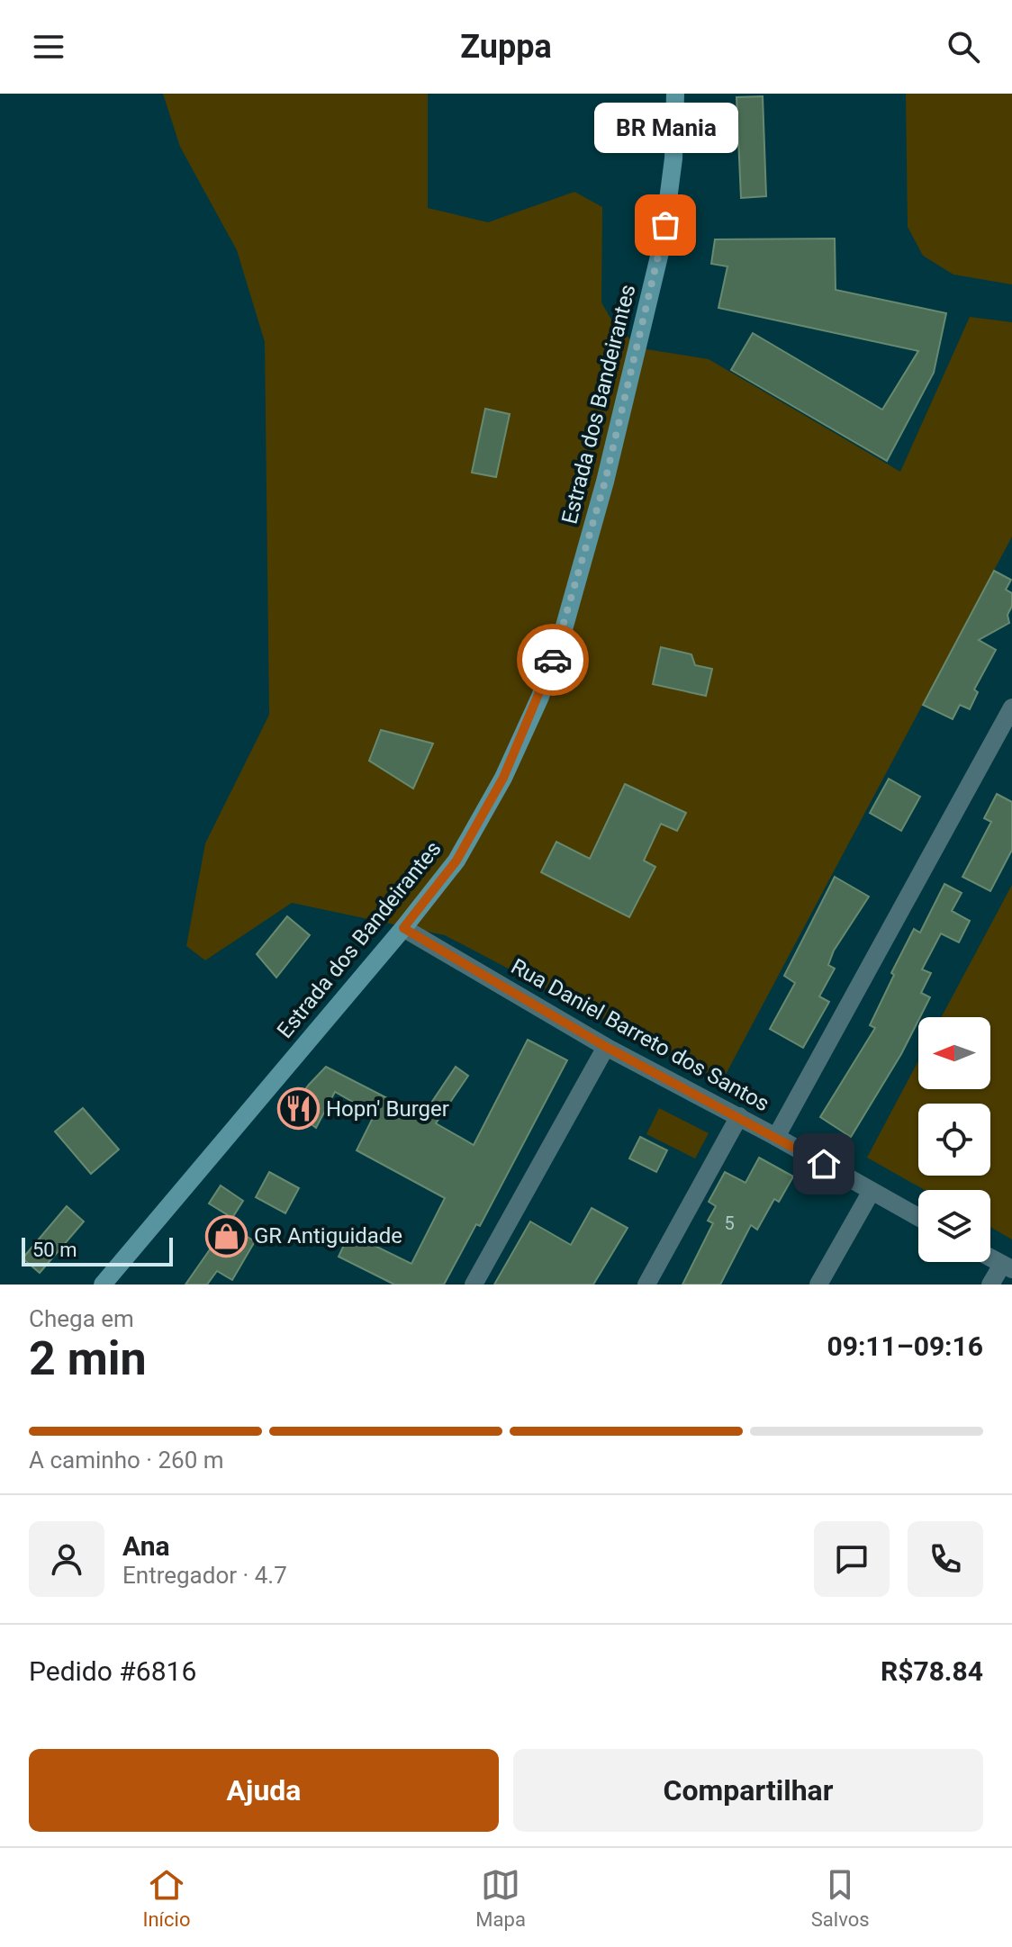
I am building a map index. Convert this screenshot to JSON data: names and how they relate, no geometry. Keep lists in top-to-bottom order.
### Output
{
  "streets": {
    "main road": ["Estrada dos Bandeirantes"],
    "street": ["Rua Daniel Barreto dos Santos"]
  },
  "crossings": [
    ["Estrada dos Bandeirantes", "Rua Daniel Barreto dos Santos"]
  ],
  "places": {
    "other": ["BR Mania"],
    "restaurant": ["Hopn' Burger"],
    "shop": ["GR Antiguidade"]
  },
  "house_numbers": ["5"],
  "scale_bar": "50 m",
  "north": "left",
  "page": {
    "header": "Zuppa",
    "bubble": "BR Mania",
    "scale": "50 m",
    "heading": ["2 min", "Chega em", "09:11–09:16"],
    "panel": [
      "Ana",
      "Entregador · 4.7",
      "Pedido #6816",
      "R$78.84"
    ],
    "bar": "A caminho · 260 m",
    "buttons": ["Ajuda", "Compartilhar"],
    "tabs": ["Início", "Mapa", "Salvos"]
  }
}
